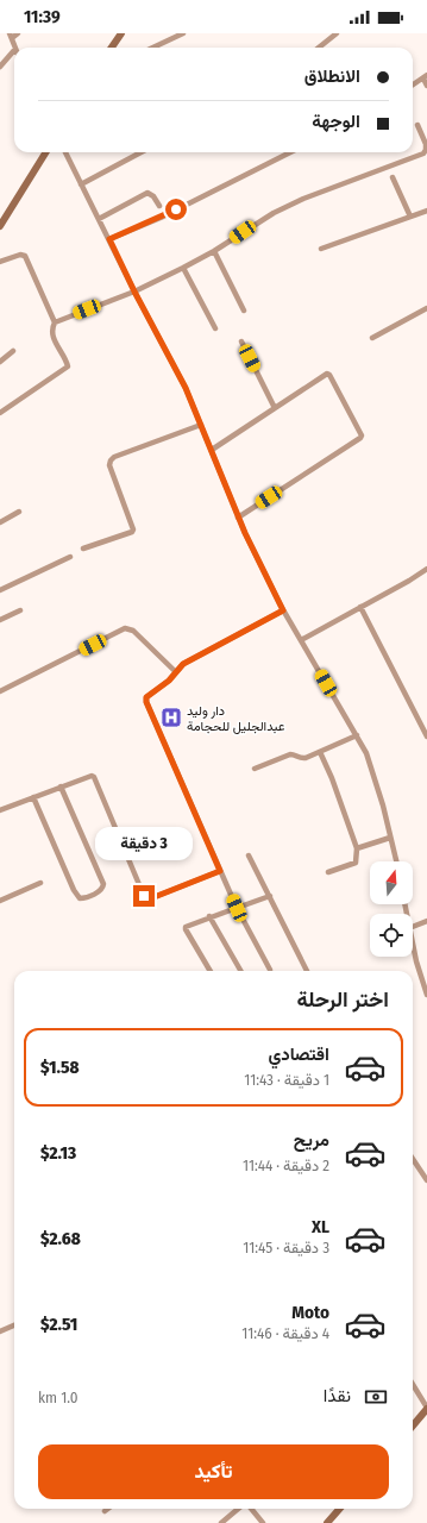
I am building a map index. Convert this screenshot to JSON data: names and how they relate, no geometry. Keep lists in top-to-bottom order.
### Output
{
  "places": {
    "hospital": ["دار وليد عبدالجليل للحجامة"]
  },
  "north": "top",
  "page": {
    "status": "11:39",
    "banner": ["الانطلاق", "الوجهة"],
    "bubble": "3 دقيقة",
    "heading": "اختر الرحلة",
    "list": [
      {
        "name": "اقتصادي",
        "note": "1 دقيقة · 11:43",
        "value": "$1.58"
      },
      {
        "name": "مريح",
        "note": "2 دقيقة · 11:44",
        "value": "$2.13"
      },
      {
        "name": "XL",
        "note": "3 دقيقة · 11:45",
        "value": "$2.68"
      },
      {
        "name": "Moto",
        "note": "4 دقيقة · 11:46",
        "value": "$2.51"
      }
    ],
    "pay": ["نقدًا", "1.0 km"],
    "buttons": "تأكيد"
  }
}
